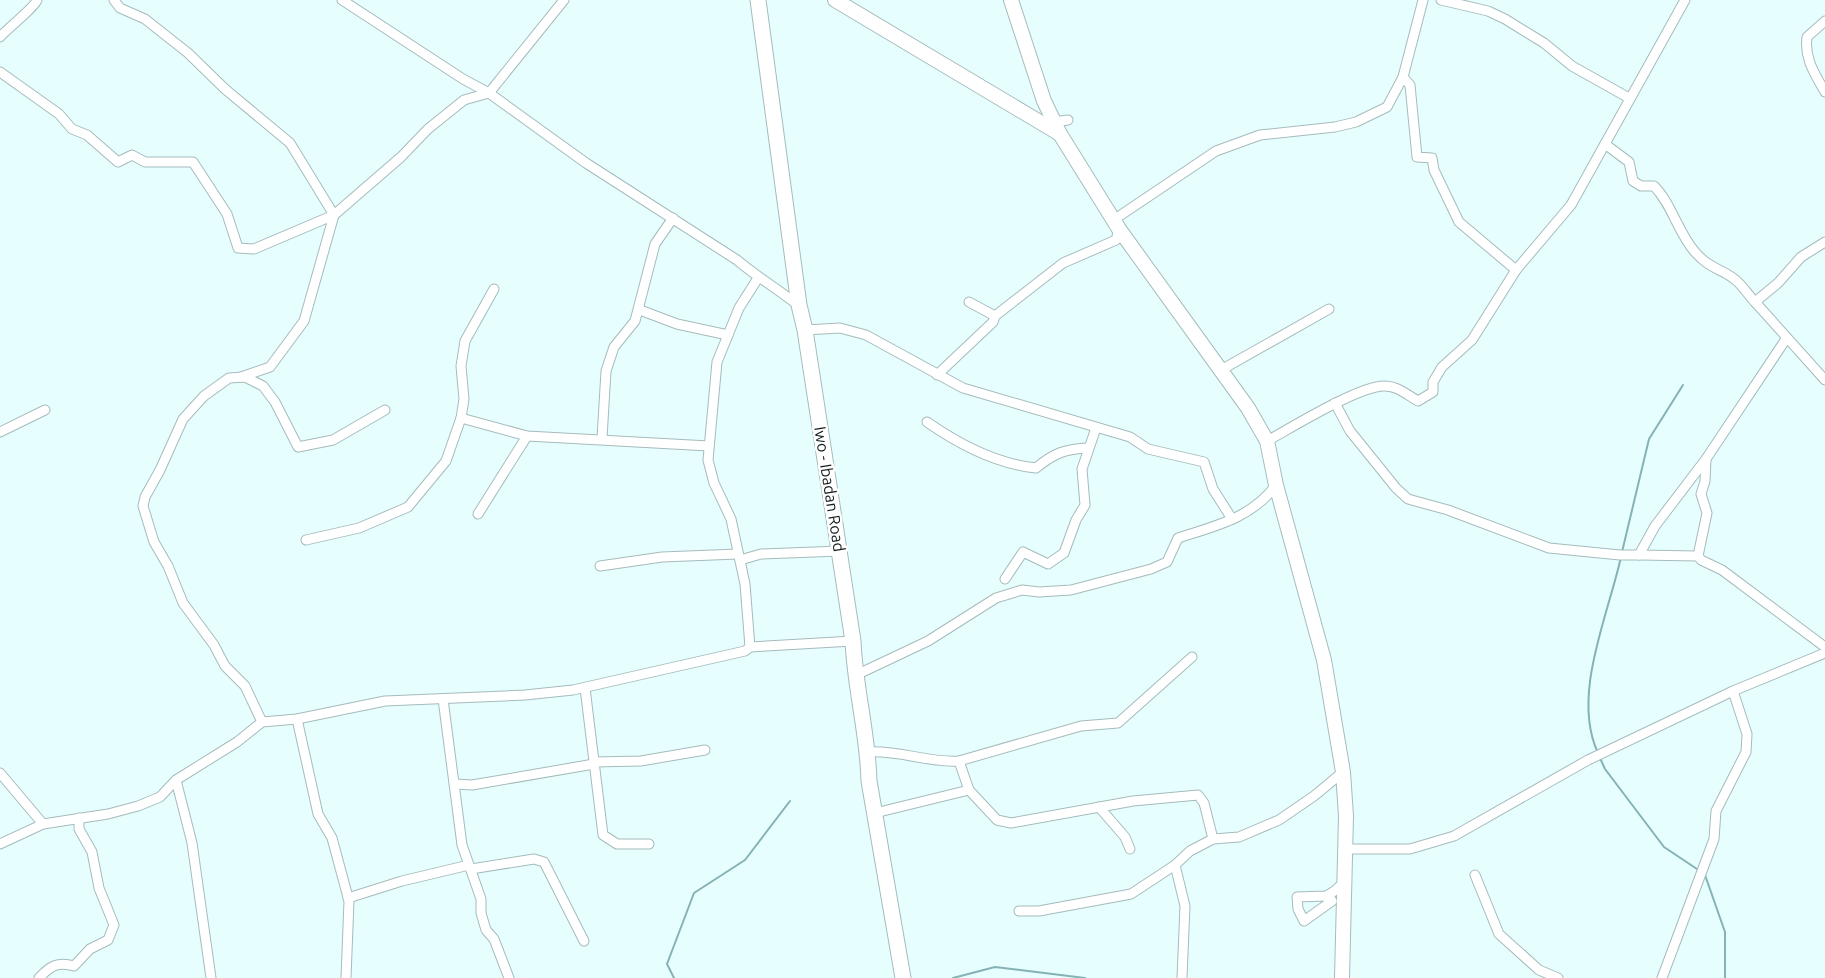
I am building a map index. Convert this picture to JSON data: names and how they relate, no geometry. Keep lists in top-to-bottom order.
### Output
{
  "streets": {
    "main road": ["Iwo - Ibadan Road"]
  }
}
